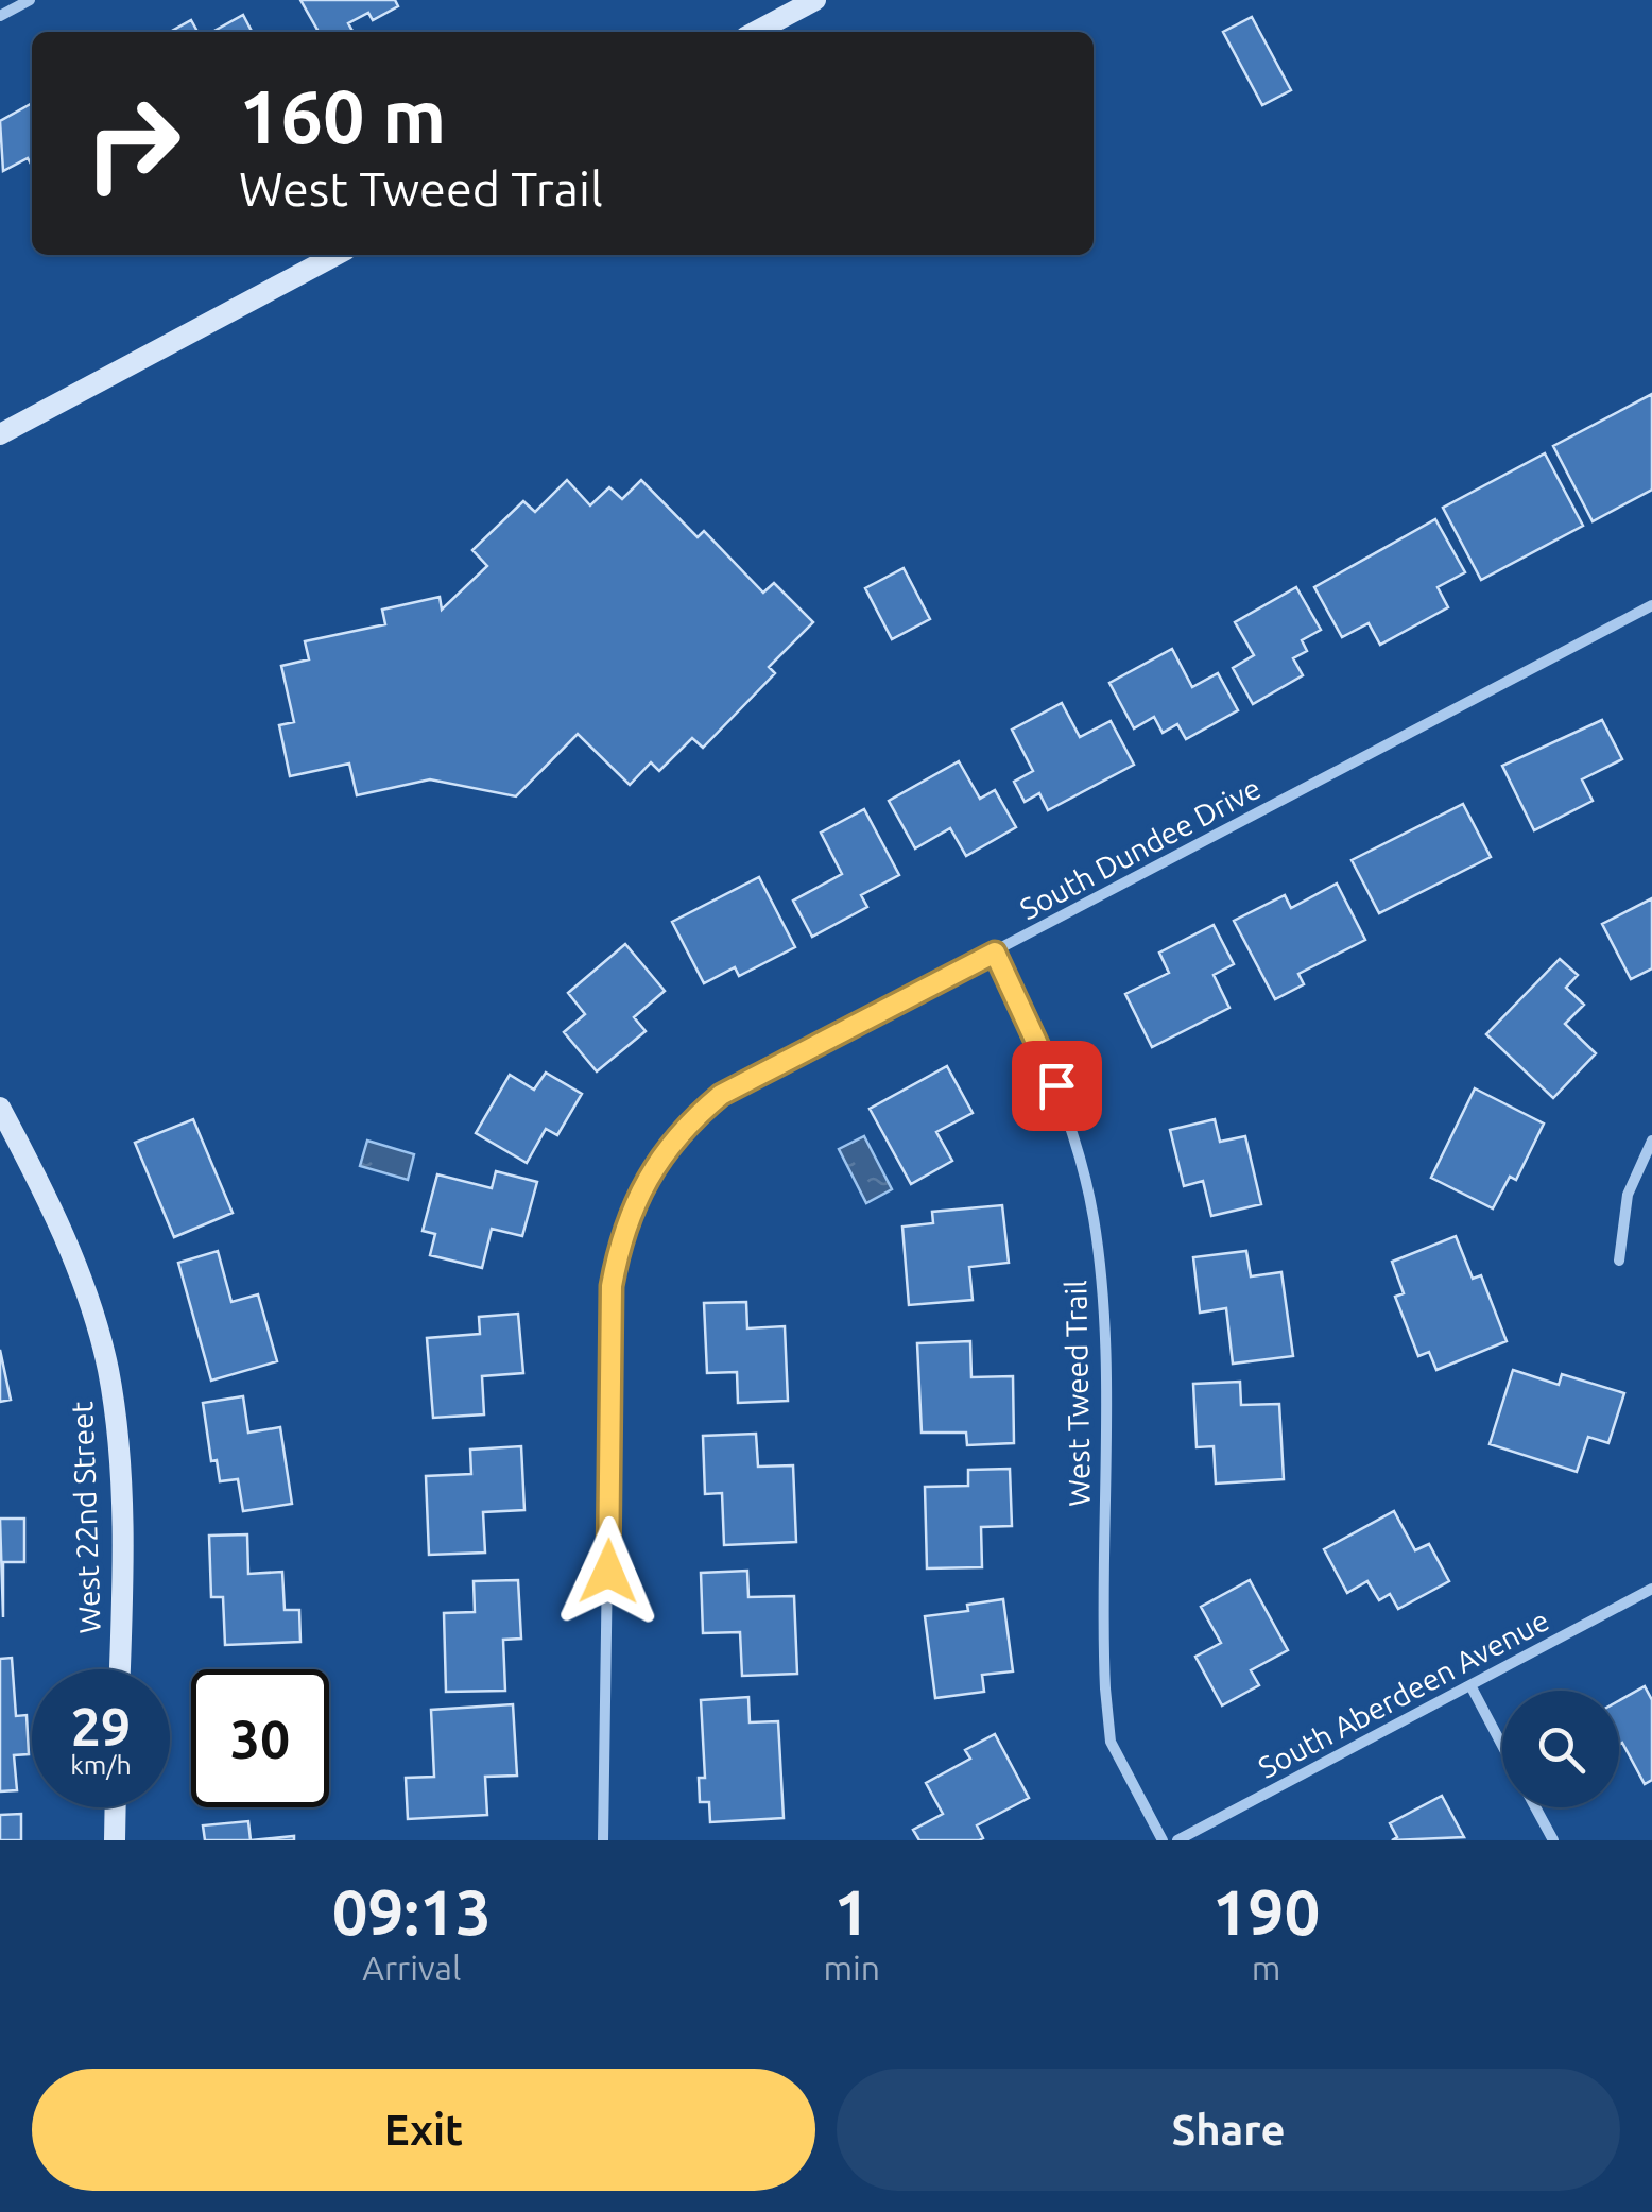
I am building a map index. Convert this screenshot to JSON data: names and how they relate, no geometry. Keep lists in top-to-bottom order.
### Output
{
  "streets": {
    "street": [
      "South Dundee Drive",
      "West Tweed Trail",
      "West 22nd Street",
      "South Aberdeen Avenue"
    ]
  },
  "crossings": [
    ["South Dundee Drive", "West Tweed Trail"]
  ],
  "page": {
    "turn": ["160 m", "West Tweed Trail"],
    "speed": "29 km/h",
    "limit": "30",
    "eta": [
      "09:13",
      "Arrival",
      "1",
      "min",
      "190",
      "m"
    ],
    "buttons": ["Exit", "Share"]
  }
}
